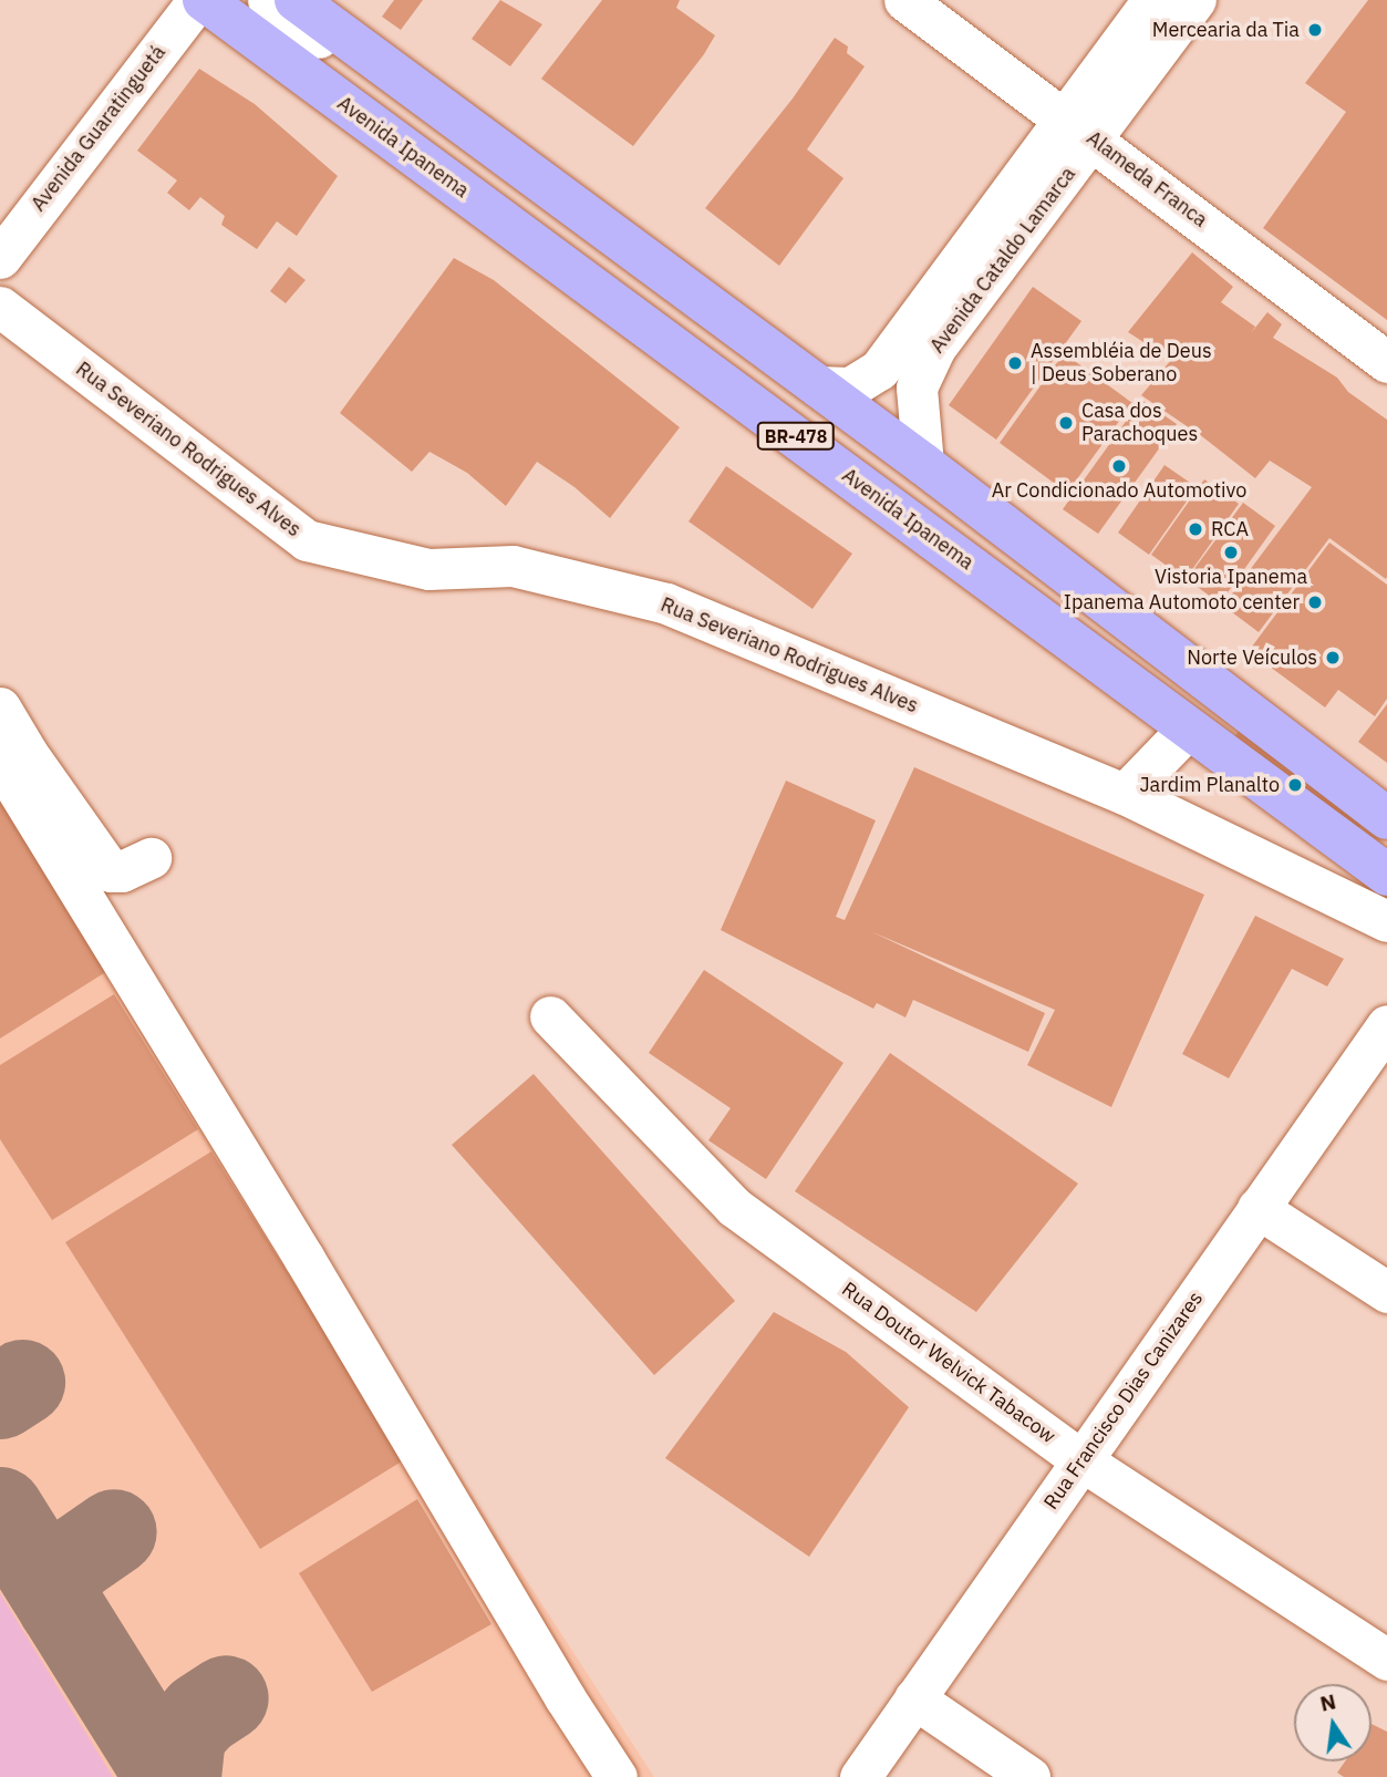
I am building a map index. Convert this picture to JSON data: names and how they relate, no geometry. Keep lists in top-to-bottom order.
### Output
{
  "streets": {
    "main road": ["Avenida Ipanema", "BR-478"],
    "street": [
      "Avenida Guaratinguetá",
      "Alameda Franca",
      "Avenida Cataldo Lamarca",
      "Rua Severiano Rodrigues Alves",
      "Rua Doutor Welvick Tabacow",
      "Rua Francisco Dias Canizares"
    ]
  },
  "crossings": [
    ["Alameda Franca", "Avenida Cataldo Lamarca"],
    ["Avenida Cataldo Lamarca", "BR-478"],
    ["Rua Doutor Welvick Tabacow", "Rua Francisco Dias Canizares"]
  ],
  "places": [
    "Mercearia da Tia",
    "Assembléia de Deus | Deus Soberano",
    "Casa dos Parachoques",
    "Ar Condicionado Automotivo",
    "RCA",
    "Vistoria Ipanema",
    "Ipanema Automoto center",
    "Norte Veículos",
    "Jardim Planalto"
  ],
  "north": "top"
}
